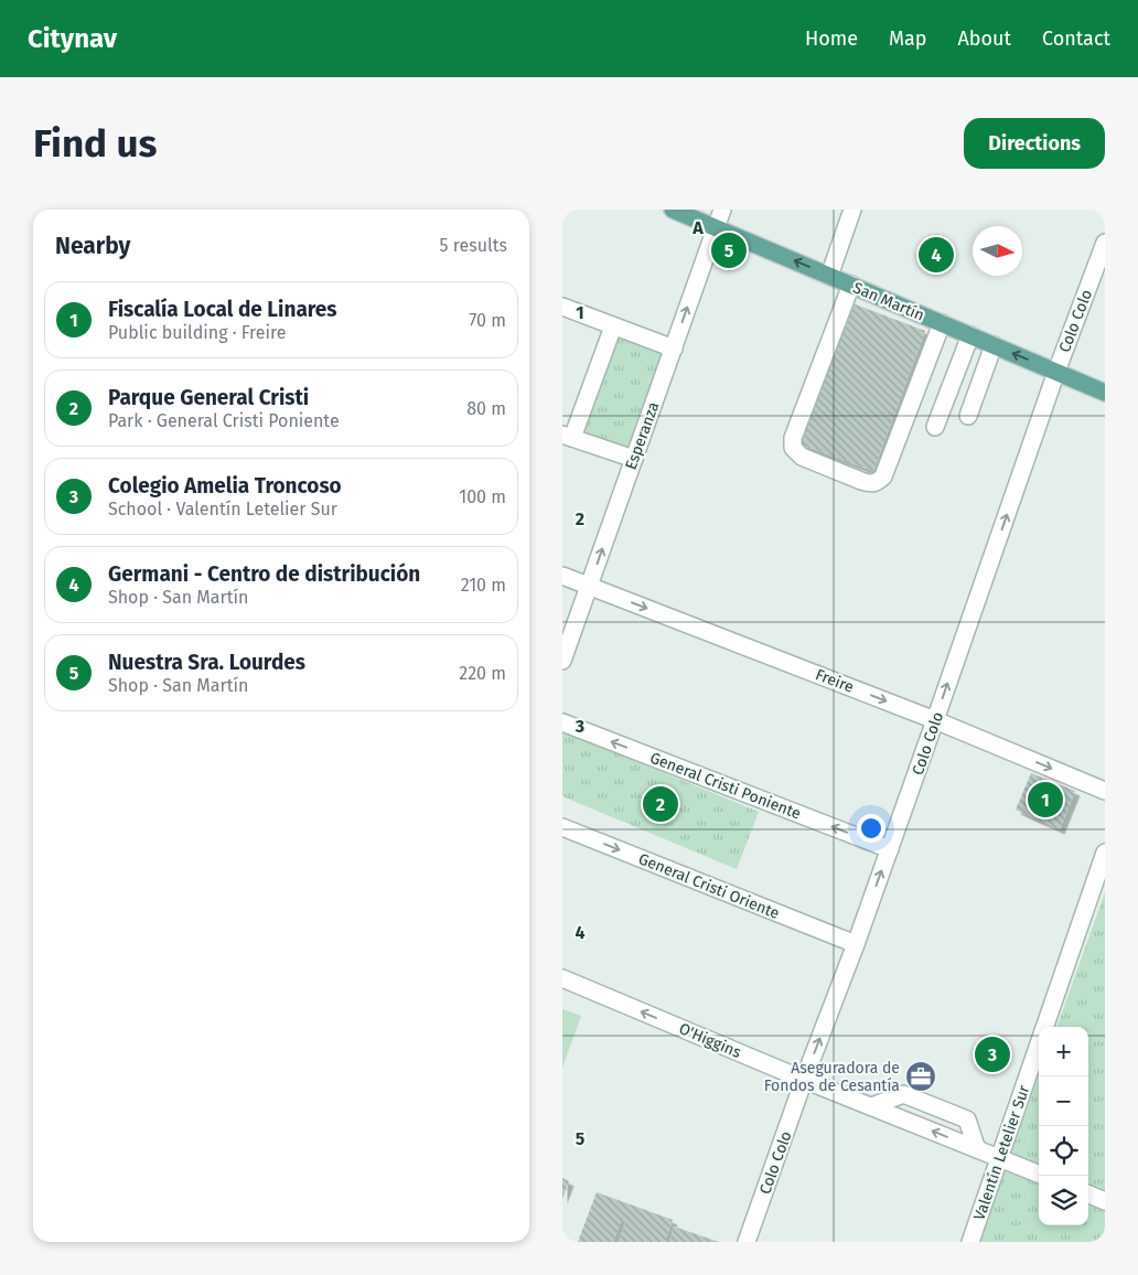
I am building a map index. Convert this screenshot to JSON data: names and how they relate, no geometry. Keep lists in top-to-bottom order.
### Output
{
  "streets": {
    "main road": ["San Martín"],
    "street": [
      "Colo Colo",
      "Esperanza",
      "Freire",
      "General Cristi Poniente",
      "General Cristi Oriente",
      "O'Higgins",
      "Valentín Letelier Sur"
    ]
  },
  "crossings": [
    ["San Martín", "Colo Colo"],
    ["San Martín", "Esperanza"],
    ["Colo Colo", "Freire"],
    ["Colo Colo", "General Cristi Poniente"],
    ["Colo Colo", "General Cristi Oriente"],
    ["Colo Colo", "O'Higgins"],
    ["Esperanza", "Freire"],
    ["O'Higgins", "Valentín Letelier Sur"]
  ],
  "one_way": [
    "San Martín",
    "Colo Colo",
    "Esperanza",
    "Freire",
    "General Cristi Poniente",
    "General Cristi Oriente",
    "O'Higgins"
  ],
  "places": {
    "office": ["Aseguradora de Fondos de Cesantía"]
  },
  "north": "right",
  "page": {
    "header": "Citynav",
    "nav": [
      "Home",
      "Map",
      "About",
      "Contact"
    ],
    "buttons": "Directions",
    "title": "Find us",
    "heading": ["Nearby", "5 results"],
    "pins": [
      "5",
      "4",
      "1",
      "2",
      "3"
    ],
    "list": [
      {
        "mark": "1",
        "name": "Fiscalía Local de Linares",
        "note": "Public building · Freire",
        "value": "70 m"
      },
      {
        "mark": "2",
        "name": "Parque General Cristi",
        "note": "Park · General Cristi Poniente",
        "value": "80 m"
      },
      {
        "mark": "3",
        "name": "Colegio Amelia Troncoso",
        "note": "School · Valentín Letelier Sur",
        "value": "100 m"
      },
      {
        "mark": "4",
        "name": "Germani - Centro de distribución",
        "note": "Shop · San Martín",
        "value": "210 m"
      },
      {
        "mark": "5",
        "name": "Nuestra Sra. Lourdes",
        "note": "Shop · San Martín",
        "value": "220 m"
      }
    ],
    "map_buttons": ["+", "−"]
  },
  "grid": {
    "columns": ["A"],
    "rows": [
      "1",
      "2",
      "3",
      "4",
      "5"
    ]
  }
}
